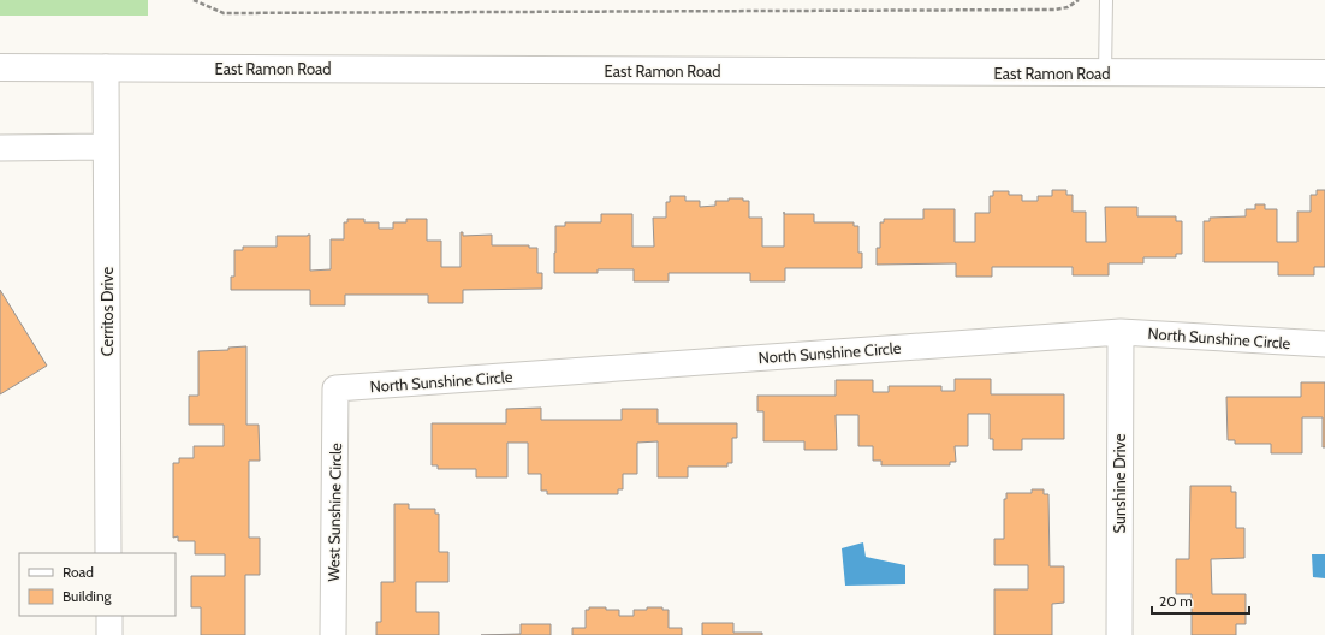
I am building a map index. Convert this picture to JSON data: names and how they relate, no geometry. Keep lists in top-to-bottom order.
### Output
{
  "streets": {
    "main road": ["East Ramon Road"],
    "street": [
      "Cerritos Drive",
      "North Sunshine Circle",
      "Sunshine Drive",
      "West Sunshine Circle"
    ]
  },
  "crossings": [
    ["East Ramon Road", "Cerritos Drive"],
    ["North Sunshine Circle", "Sunshine Drive"],
    ["North Sunshine Circle", "West Sunshine Circle"]
  ],
  "legend": ["Road", "Building"],
  "scale_bar": "20 m"
}
